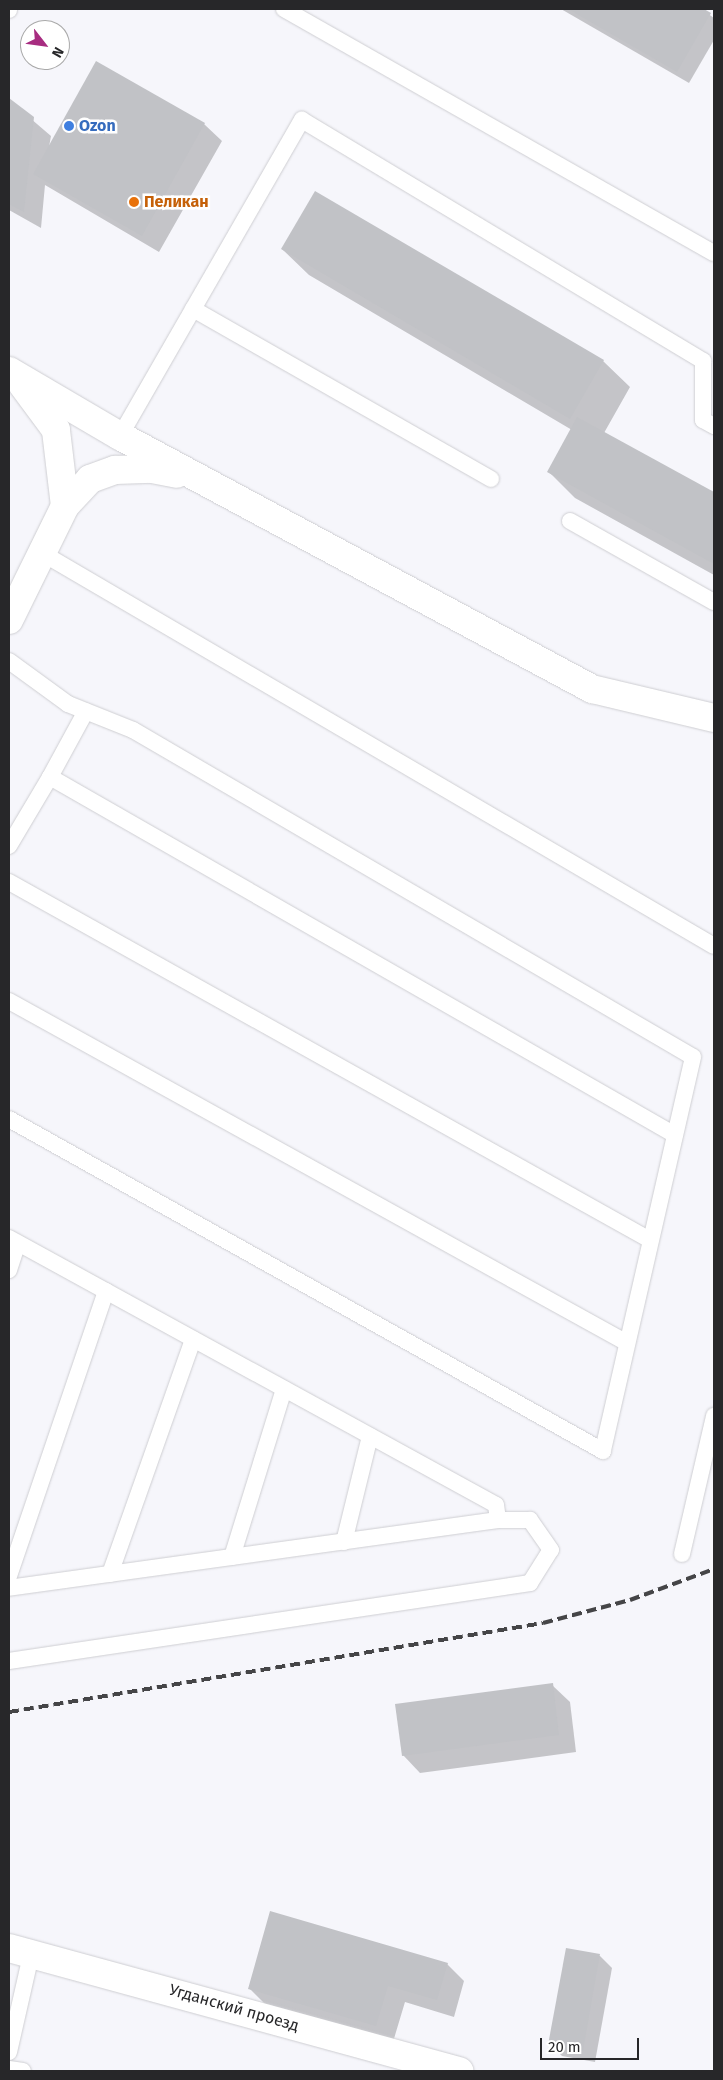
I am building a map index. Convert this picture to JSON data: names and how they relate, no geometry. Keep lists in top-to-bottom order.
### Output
{
  "streets": {
    "street": ["Угданский проезд"]
  },
  "places": ["Ozon", "Пеликан"],
  "scale_bar": "20 m",
  "north": "bottom right"
}
